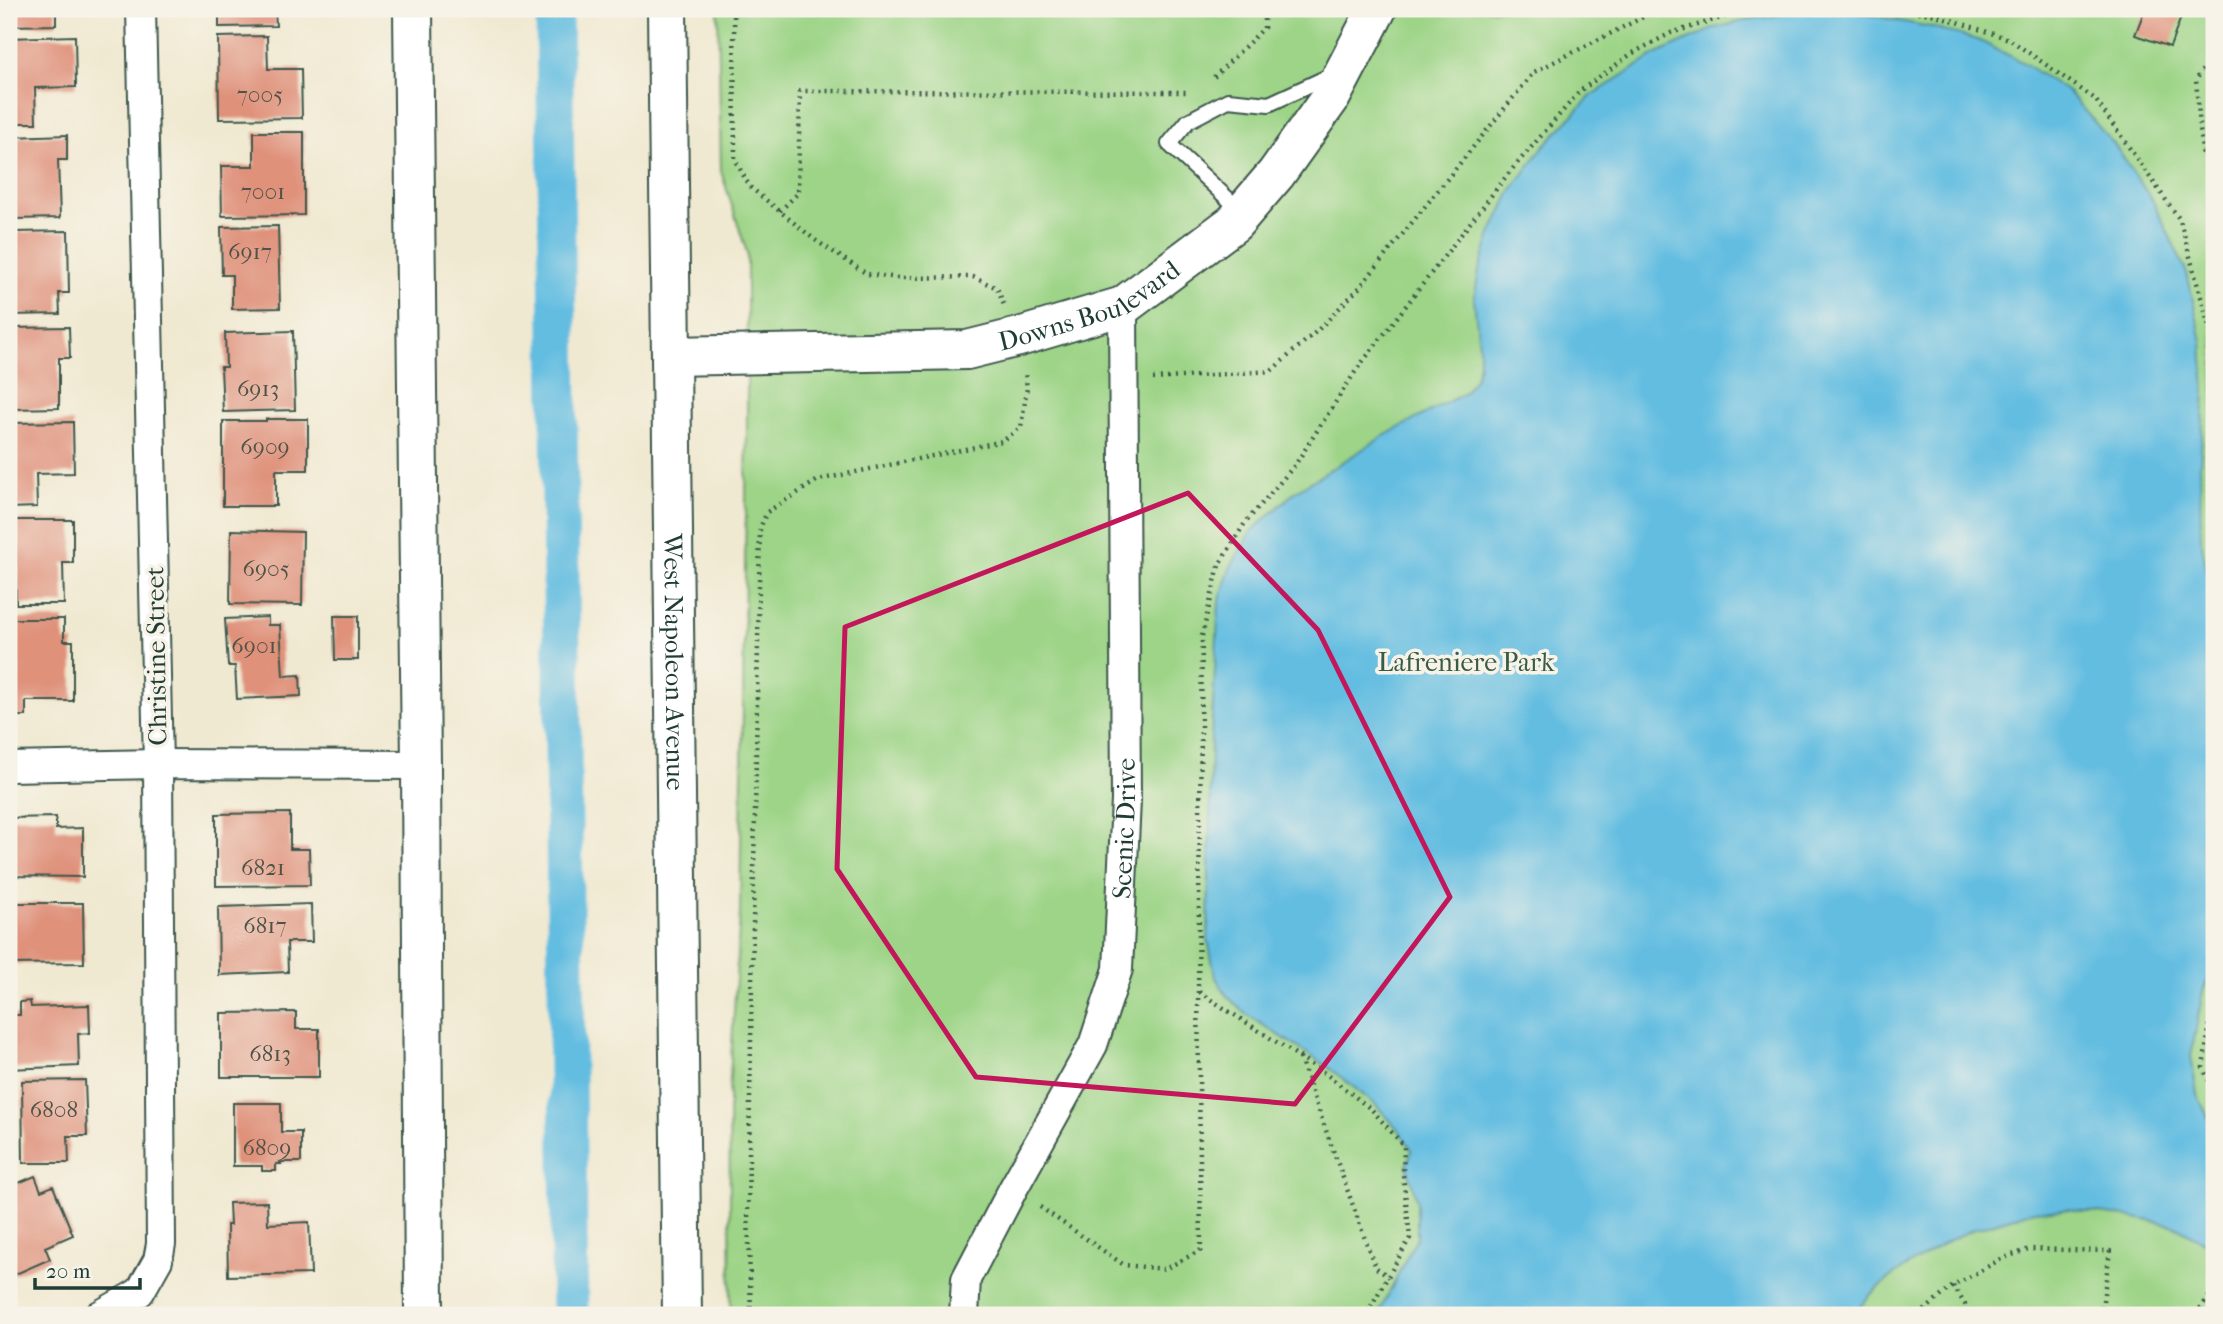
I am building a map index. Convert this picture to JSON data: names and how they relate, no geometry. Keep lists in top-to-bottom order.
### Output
{
  "streets": {
    "main road": ["Downs Boulevard", "West Napoleon Avenue"],
    "street": ["Christine Street", "Scenic Drive"]
  },
  "crossings": [
    ["Downs Boulevard", "West Napoleon Avenue"],
    ["Downs Boulevard", "Scenic Drive"]
  ],
  "parks": ["Lafreniere Park"],
  "house_numbers": [
    "7005",
    "7001",
    "6917",
    "6913",
    "6909",
    "6905",
    "6901",
    "6821",
    "6817",
    "6813",
    "6808",
    "6809"
  ],
  "scale_bar": "20 m"
}
